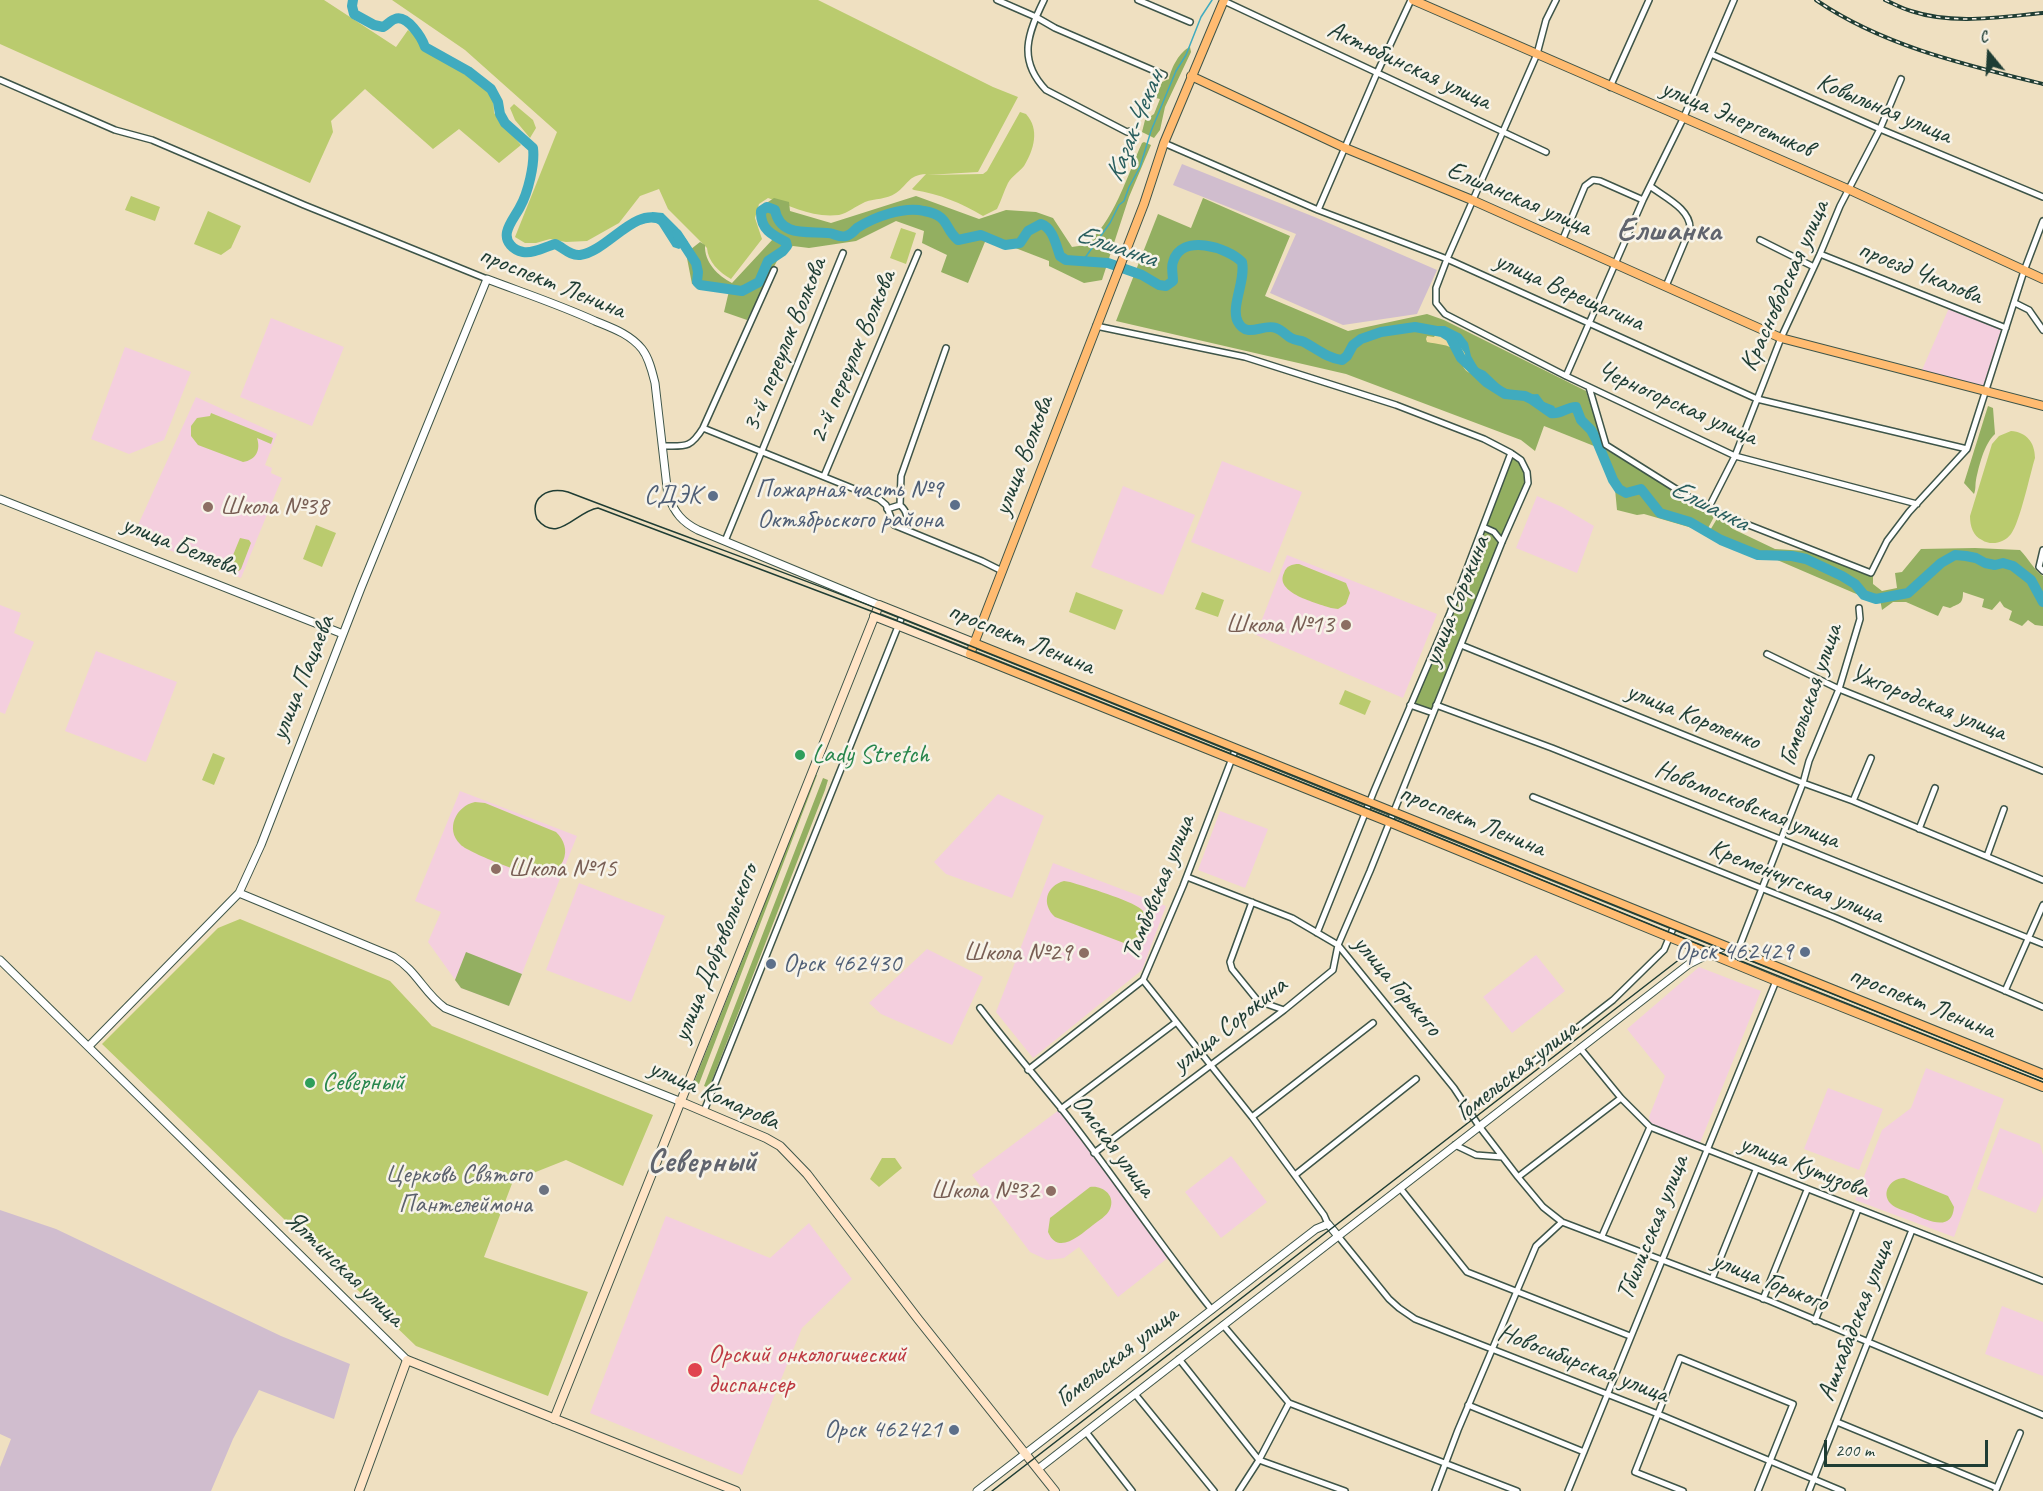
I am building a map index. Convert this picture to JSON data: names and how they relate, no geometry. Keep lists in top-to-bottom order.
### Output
{
  "streets": {
    "main road": [
      "улица Энергетиков",
      "Елшанская улица",
      "проспект Ленина",
      "улица Волкова",
      "улица Добровольского",
      "улица Комарова",
      "Ялтинская улица"
    ],
    "street": [
      "Актюбинская улица",
      "Ковыльная улица",
      "проезд Чкалова",
      "Красноводская улица",
      "улица Верещагина",
      "3-й переулок Волкова",
      "2-й переулок Волкова",
      "Черногорская улица",
      "улица Беляева",
      "улица Сорокина",
      "улица Пацаева",
      "Гомельская улица",
      "Ужгородская улица",
      "улица Короленко",
      "Новомосковская улица",
      "Кременчугская улица",
      "Тамбовская улица",
      "улица Горького",
      "Омская улица",
      "улица Кутузова",
      "Тбилисская улица",
      "Ашхабадская улица",
      "Новосибирская улица"
    ]
  },
  "crossings": [
    ["Актюбинская улица", "улица Волкова"],
    ["Ковыльная улица", "Красноводская улица"],
    ["улица Энергетиков", "Красноводская улица"],
    ["Елшанская улица", "Красноводская улица"],
    ["Елшанская улица", "улица Волкова"],
    ["проезд Чкалова", "Красноводская улица"],
    ["проспект Ленина", "3-й переулок Волкова"],
    ["проспект Ленина", "улица Волкова"],
    ["проспект Ленина", "улица Сорокина"],
    ["проспект Ленина", "улица Пацаева"],
    ["проспект Ленина", "Гомельская улица"],
    ["проспект Ленина", "Тамбовская улица"],
    ["проспект Ленина", "улица Добровольского"],
    ["проспект Ленина", "Тбилисская улица"],
    ["Красноводская улица", "улица Верещагина"],
    ["Красноводская улица", "Черногорская улица"],
    ["улица Верещагина", "Черногорская улица"],
    ["улица Верещагина", "улица Волкова"],
    ["улица Беляева", "улица Пацаева"],
    ["улица Сорокина", "улица Короленко"],
    ["улица Сорокина", "Новомосковская улица"],
    ["улица Сорокина", "улица Горького"],
    ["улица Сорокина", "Омская улица"],
    ["улица Пацаева", "улица Комарова"],
    ["улица Пацаева", "Ялтинская улица"],
    ["Гомельская улица", "Ужгородская улица"],
    ["Гомельская улица", "улица Короленко"],
    ["Гомельская улица", "Новомосковская улица"],
    ["Гомельская улица", "Кременчугская улица"],
    ["Гомельская улица", "улица Горького"],
    ["Гомельская улица", "улица Комарова"],
    ["Гомельская улица", "Омская улица"],
    ["Гомельская улица", "улица Кутузова"],
    ["Гомельская улица", "Новосибирская улица"],
    ["Тамбовская улица", "улица Горького"],
    ["Тамбовская улица", "Омская улица"],
    ["улица Добровольского", "улица Комарова"],
    ["улица Добровольского", "Ялтинская улица"],
    ["улица Горького", "Тбилисская улица"],
    ["улица Горького", "Ашхабадская улица"],
    ["улица Кутузова", "Тбилисская улица"],
    ["улица Кутузова", "Ашхабадская улица"],
    ["Тбилисская улица", "Новосибирская улица"],
    ["Ашхабадская улица", "Новосибирская улица"]
  ],
  "districts": ["Елшанка", "Северный"],
  "water": ["Казак-Чекан", "Елшанка"],
  "places": [
    "СДЭК",
    "Пожарная часть №9 Октябрьского района",
    "Школа №38",
    "Школа №13",
    "Lady Stretch",
    "Школа №15",
    "Орск 462429",
    "Школа №29",
    "Орск 462430",
    "Северный",
    "Церковь Святого Пантелеймона",
    "Школа №32",
    "Орский онкологический диспансер",
    "Орск 462421"
  ],
  "scale_bar": "200 m",
  "north": "top"
}
